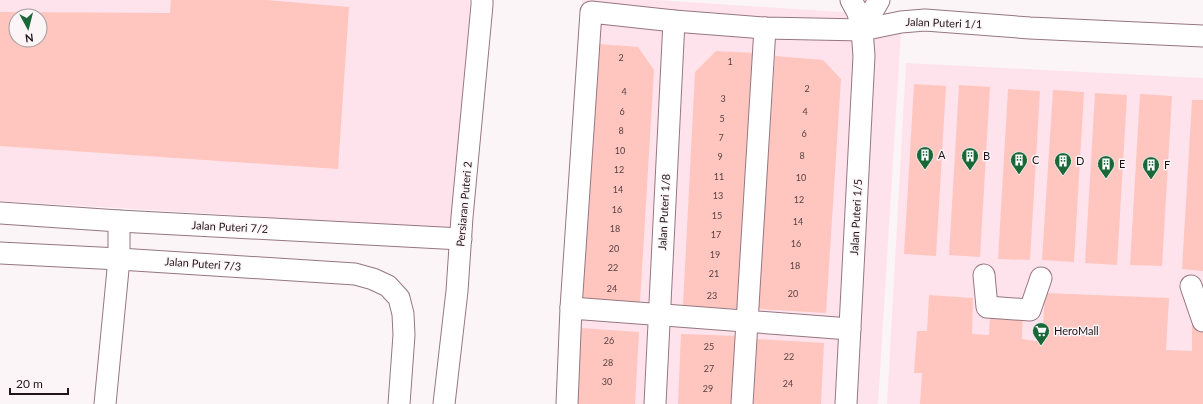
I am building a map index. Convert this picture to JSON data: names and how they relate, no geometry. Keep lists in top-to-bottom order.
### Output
{
  "streets": {
    "street": [
      "Jalan Puteri 1/1",
      "Persiaran Puteri 2",
      "Jalan Puteri 1/8",
      "Jalan Puteri 1/5",
      "Jalan Puteri 7/2",
      "Jalan Puteri 7/3"
    ]
  },
  "crossings": [
    ["Jalan Puteri 1/1", "Jalan Puteri 1/8"],
    ["Jalan Puteri 1/1", "Jalan Puteri 1/5"],
    ["Persiaran Puteri 2", "Jalan Puteri 7/2"]
  ],
  "places": {
    "building": [
      "A",
      "B",
      "C",
      "D",
      "E",
      "F"
    ],
    "supermarket": ["HeroMall"]
  },
  "house_numbers": [
    "2",
    "1",
    "2",
    "4",
    "3",
    "6",
    "4",
    "5",
    "8",
    "6",
    "7",
    "10",
    "8",
    "9",
    "12",
    "11",
    "10",
    "14",
    "13",
    "12",
    "16",
    "15",
    "14",
    "18",
    "17",
    "16",
    "20",
    "19",
    "18",
    "22",
    "21",
    "24",
    "20",
    "23",
    "26",
    "25",
    "22",
    "28",
    "27",
    "30",
    "24",
    "29"
  ],
  "scale_bar": "20 m",
  "north": "bottom"
}
